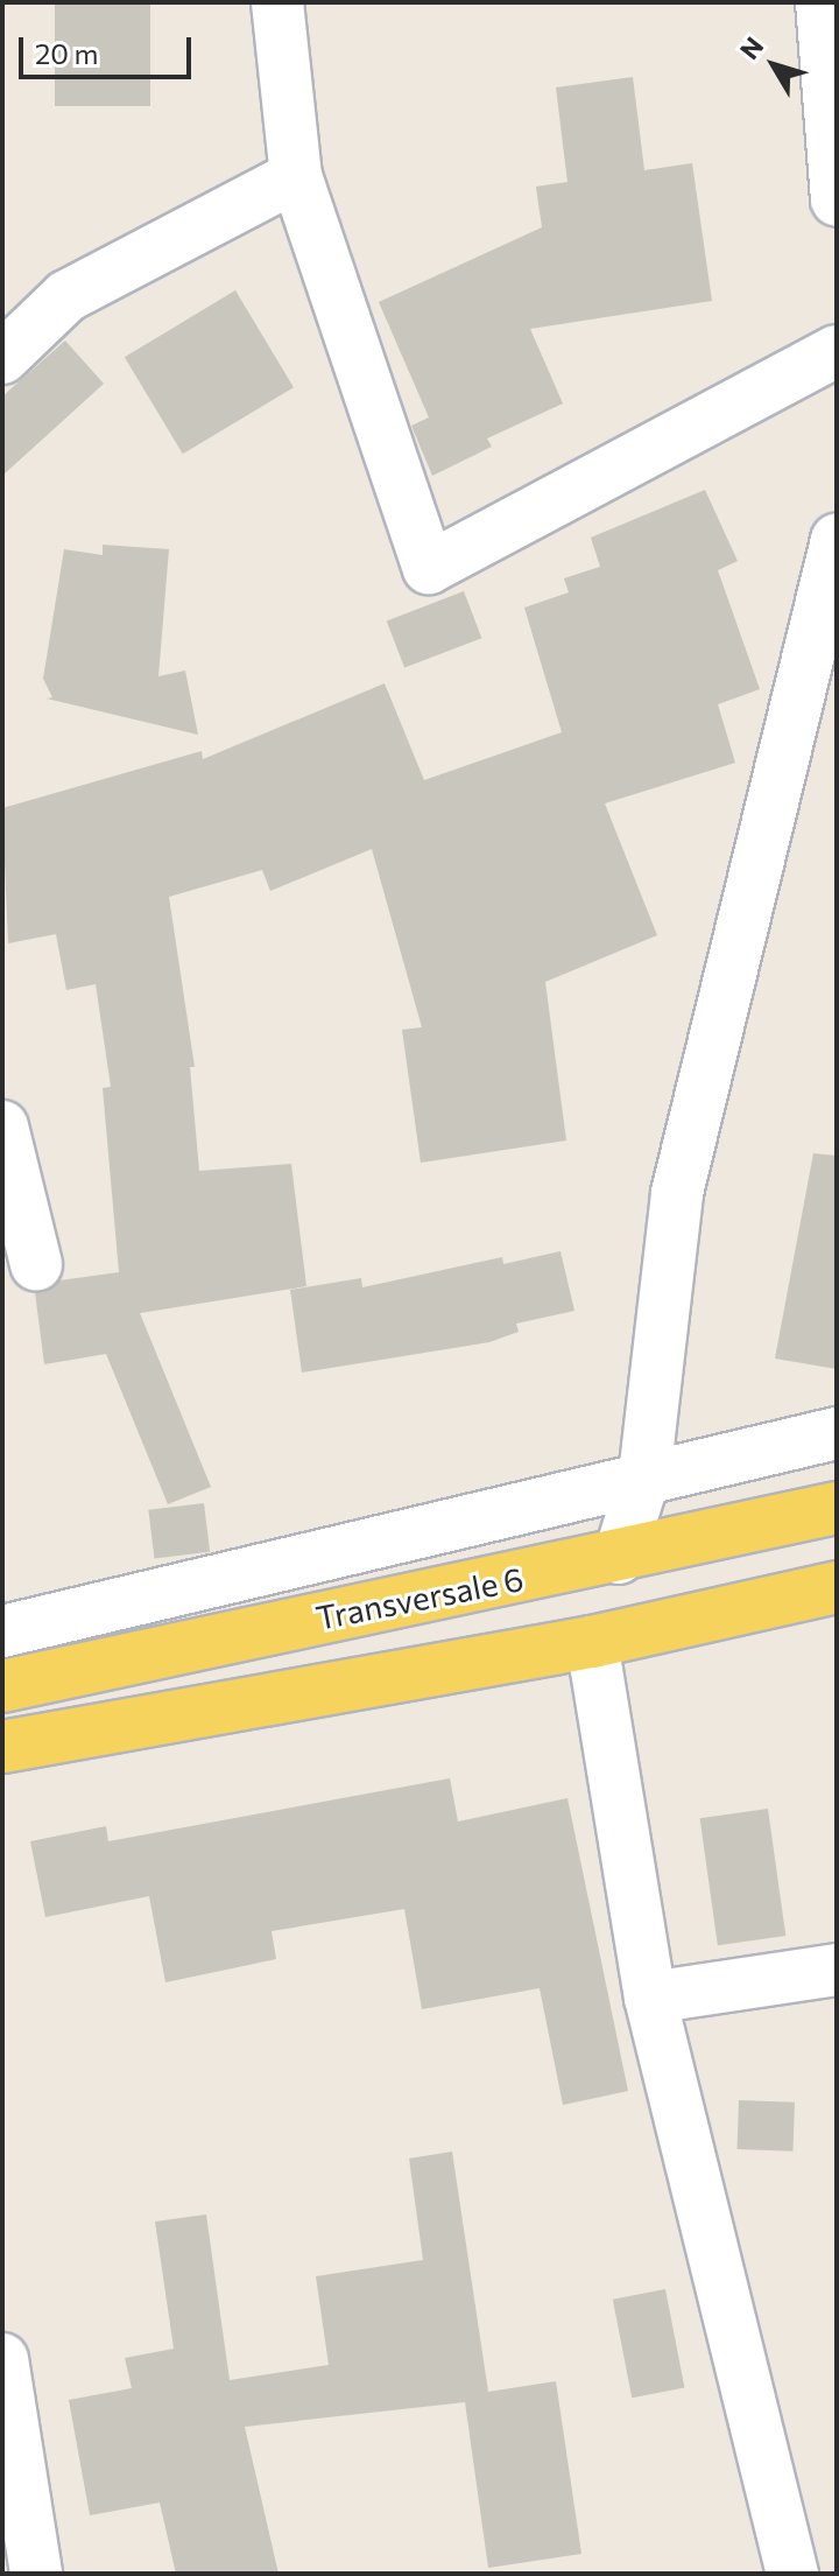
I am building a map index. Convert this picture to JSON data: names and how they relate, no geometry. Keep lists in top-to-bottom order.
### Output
{
  "streets": {
    "main road": ["Transversale 6"]
  },
  "scale_bar": "20 m",
  "north": "top left"
}
